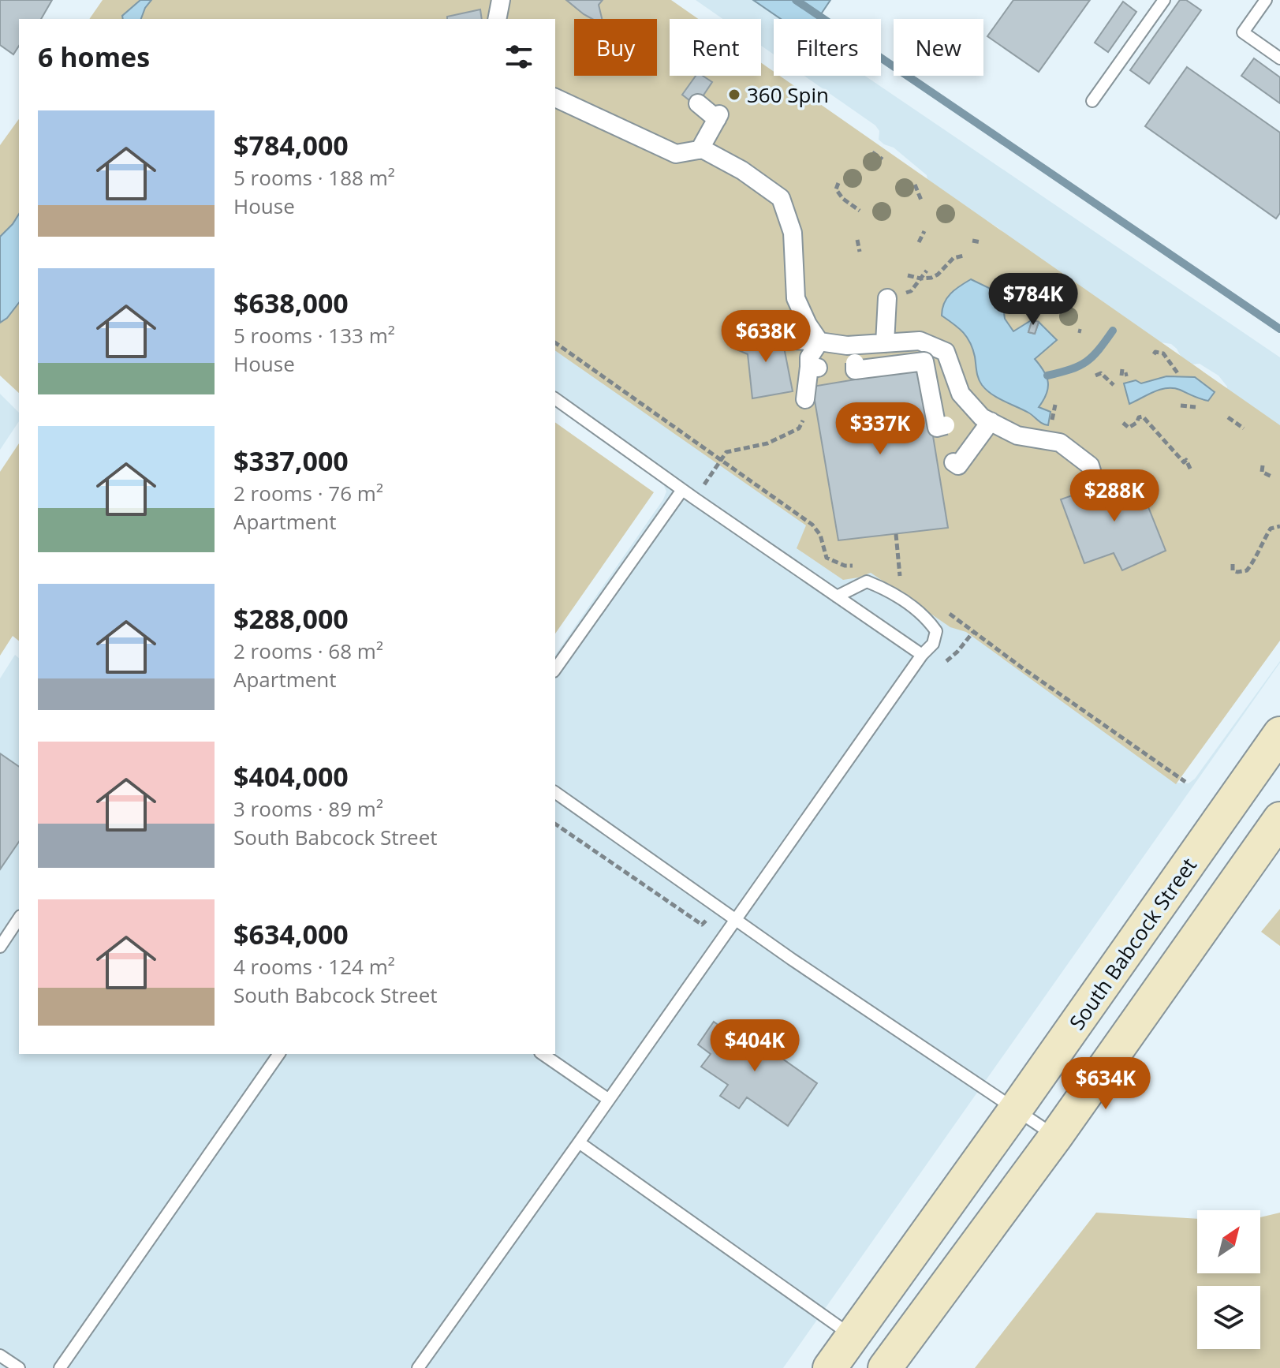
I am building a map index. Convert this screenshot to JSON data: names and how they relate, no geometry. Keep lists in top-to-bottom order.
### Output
{
  "streets": {
    "main road": ["South Babcock Street"]
  },
  "places": ["360 Spin"],
  "north": "top right",
  "page": {
    "chip": [
      "Buy",
      "Rent",
      "Filters",
      "New"
    ],
    "heading": "6 homes",
    "list": [
      {
        "name": "$784,000",
        "note": "5 rooms · 188 m² · House"
      },
      {
        "name": "$638,000",
        "note": "5 rooms · 133 m² · House"
      },
      {
        "name": "$337,000",
        "note": "2 rooms · 76 m² · Apartment"
      },
      {
        "name": "$288,000",
        "note": "2 rooms · 68 m² · Apartment"
      },
      {
        "name": "$404,000",
        "note": "3 rooms · 89 m² · South Babcock Street"
      },
      {
        "name": "$634,000",
        "note": "4 rooms · 124 m² · South Babcock Street"
      }
    ],
    "price": [
      "$784K",
      "$638K",
      "$337K",
      "$288K",
      "$404K",
      "$634K"
    ]
  }
}
